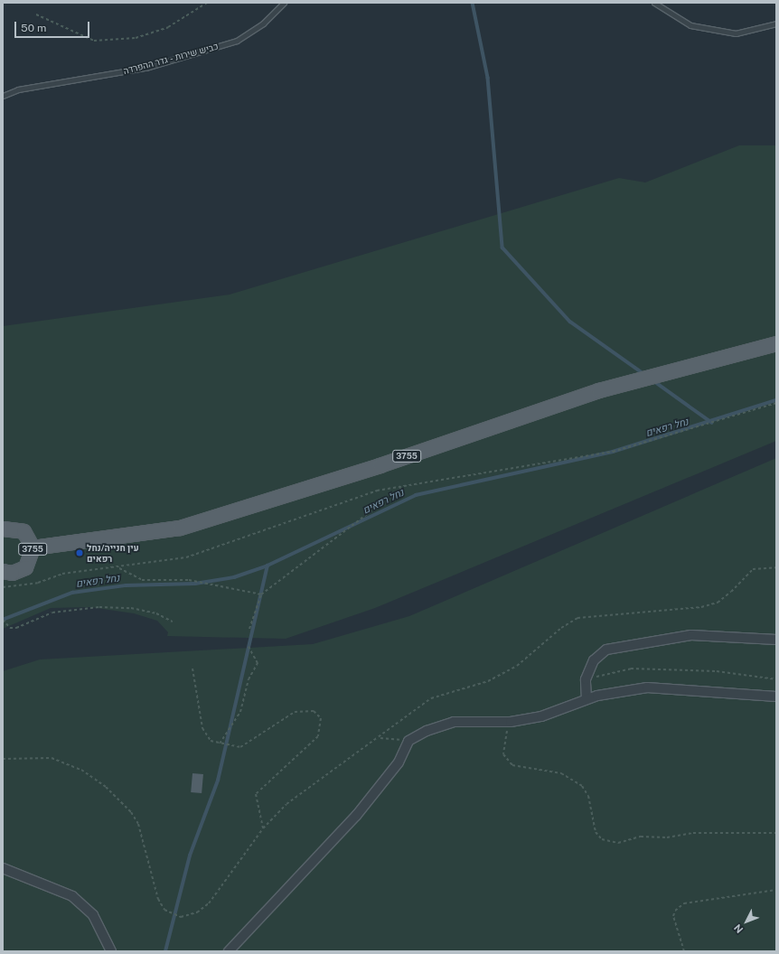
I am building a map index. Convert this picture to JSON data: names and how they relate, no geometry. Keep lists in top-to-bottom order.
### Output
{
  "streets": {
    "main road": ["3755"],
    "lane": ["כביש שירות - גדר ההפרדה"]
  },
  "water": ["נחל רפאים"],
  "places": ["עין חנייה/נחל רפאים"],
  "scale_bar": "50 m",
  "north": "bottom left"
}
